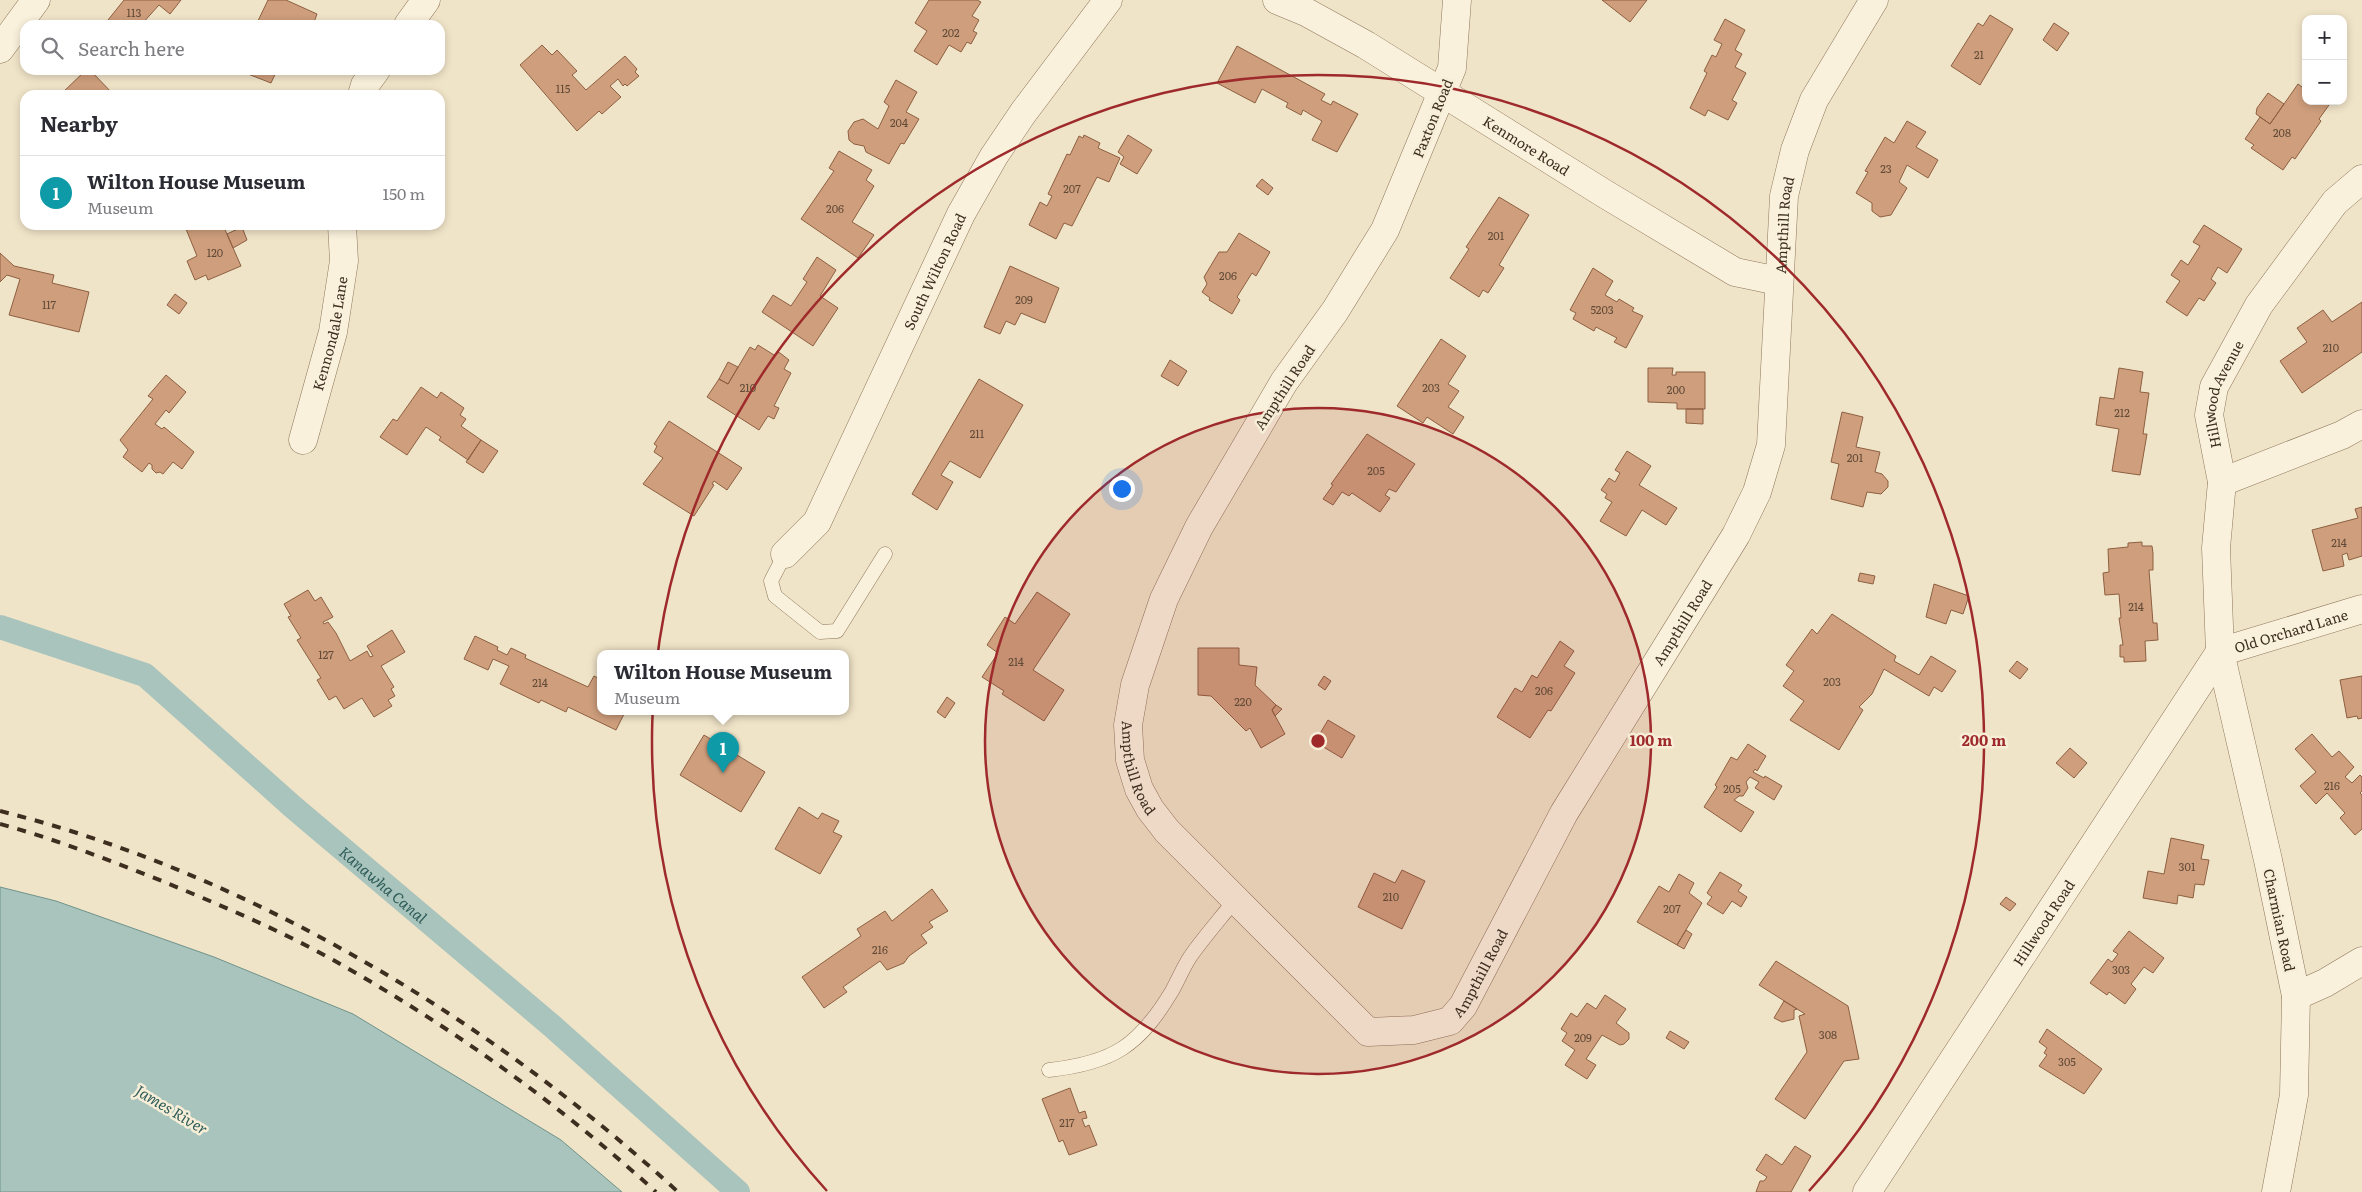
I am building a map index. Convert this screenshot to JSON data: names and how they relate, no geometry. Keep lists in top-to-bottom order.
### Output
{
  "streets": {
    "street": [
      "Paxton Road",
      "Kenmore Road",
      "Ampthill Road",
      "South Wilton Road",
      "Kennondale Lane",
      "Hillwood Avenue",
      "Old Orchard Lane",
      "Charmian Road",
      "Hillwood Road"
    ]
  },
  "crossings": [
    ["Paxton Road", "Kenmore Road"],
    ["Paxton Road", "Ampthill Road"],
    ["Kenmore Road", "Ampthill Road"],
    ["Hillwood Avenue", "Old Orchard Lane"],
    ["Hillwood Avenue", "Charmian Road"],
    ["Hillwood Avenue", "Hillwood Road"],
    ["Old Orchard Lane", "Charmian Road"],
    ["Old Orchard Lane", "Hillwood Road"],
    ["Charmian Road", "Hillwood Road"]
  ],
  "water": ["Kanawha Canal", "James River"],
  "house_numbers": [
    "113",
    "202",
    "21",
    "115",
    "204",
    "208",
    "23",
    "207",
    "206",
    "201",
    "120",
    "206",
    "209",
    "117",
    "5203",
    "210",
    "210",
    "203",
    "200",
    "212",
    "211",
    "201",
    "205",
    "214",
    "214",
    "127",
    "214",
    "203",
    "214",
    "206",
    "220",
    "216",
    "205",
    "301",
    "210",
    "207",
    "216",
    "303",
    "308",
    "209",
    "305",
    "217"
  ],
  "page": {
    "map_buttons": ["+", "−"],
    "search": "Search here",
    "heading": "Nearby",
    "list": [
      {
        "mark": "1",
        "name": "Wilton House Museum",
        "note": "Museum",
        "value": "150 m"
      }
    ],
    "popup": ["Wilton House Museum", "Museum"],
    "pins": "1"
  },
  "rings": ["100 m", "200 m"]
}
